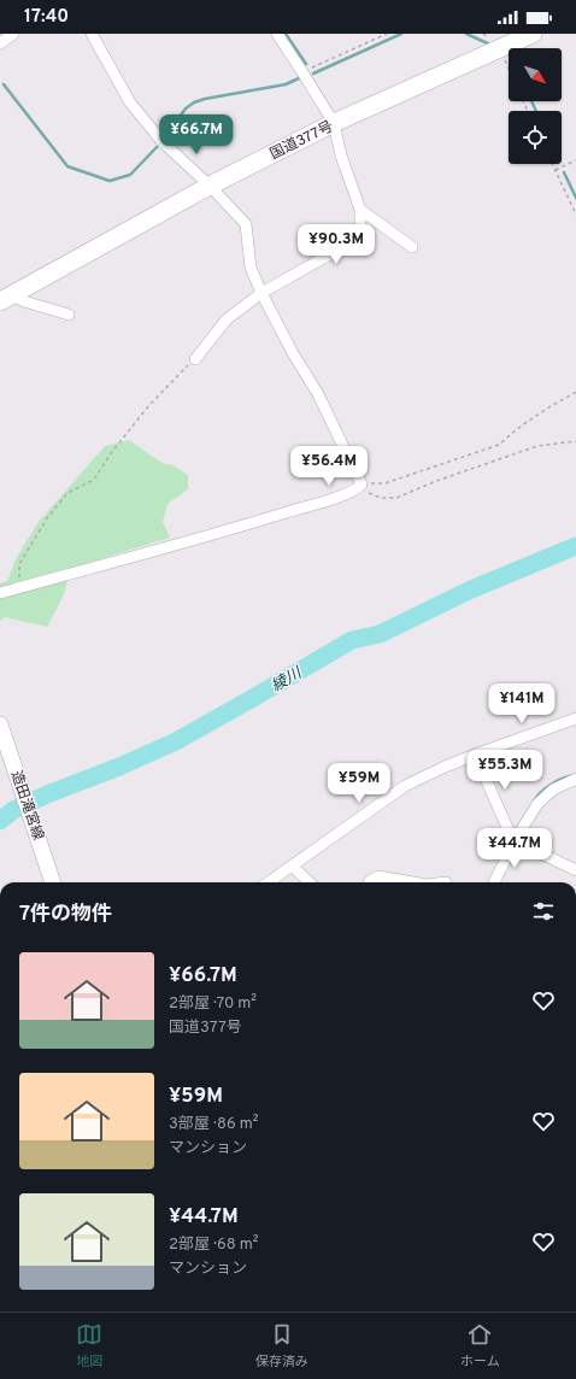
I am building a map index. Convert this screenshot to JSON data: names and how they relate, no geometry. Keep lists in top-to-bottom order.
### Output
{
  "streets": {
    "highway": ["国道377号"],
    "main road": ["造田滝宮線"]
  },
  "water": ["綾川"],
  "north": "bottom right",
  "page": {
    "status": "17:40",
    "price": [
      "¥66.7M",
      "¥90.3M",
      "¥56.4M",
      "¥141M",
      "¥55.3M",
      "¥59M",
      "¥44.7M"
    ],
    "heading": "7件の物件",
    "list": [
      {
        "name": "¥66.7M",
        "note": "2部屋 · 70 m² · 国道377号"
      },
      {
        "name": "¥59M",
        "note": "3部屋 · 86 m² · マンション"
      },
      {
        "name": "¥44.7M",
        "note": "2部屋 · 68 m² · マンション"
      }
    ],
    "tabs": ["地図", "保存済み", "ホーム"]
  }
}
